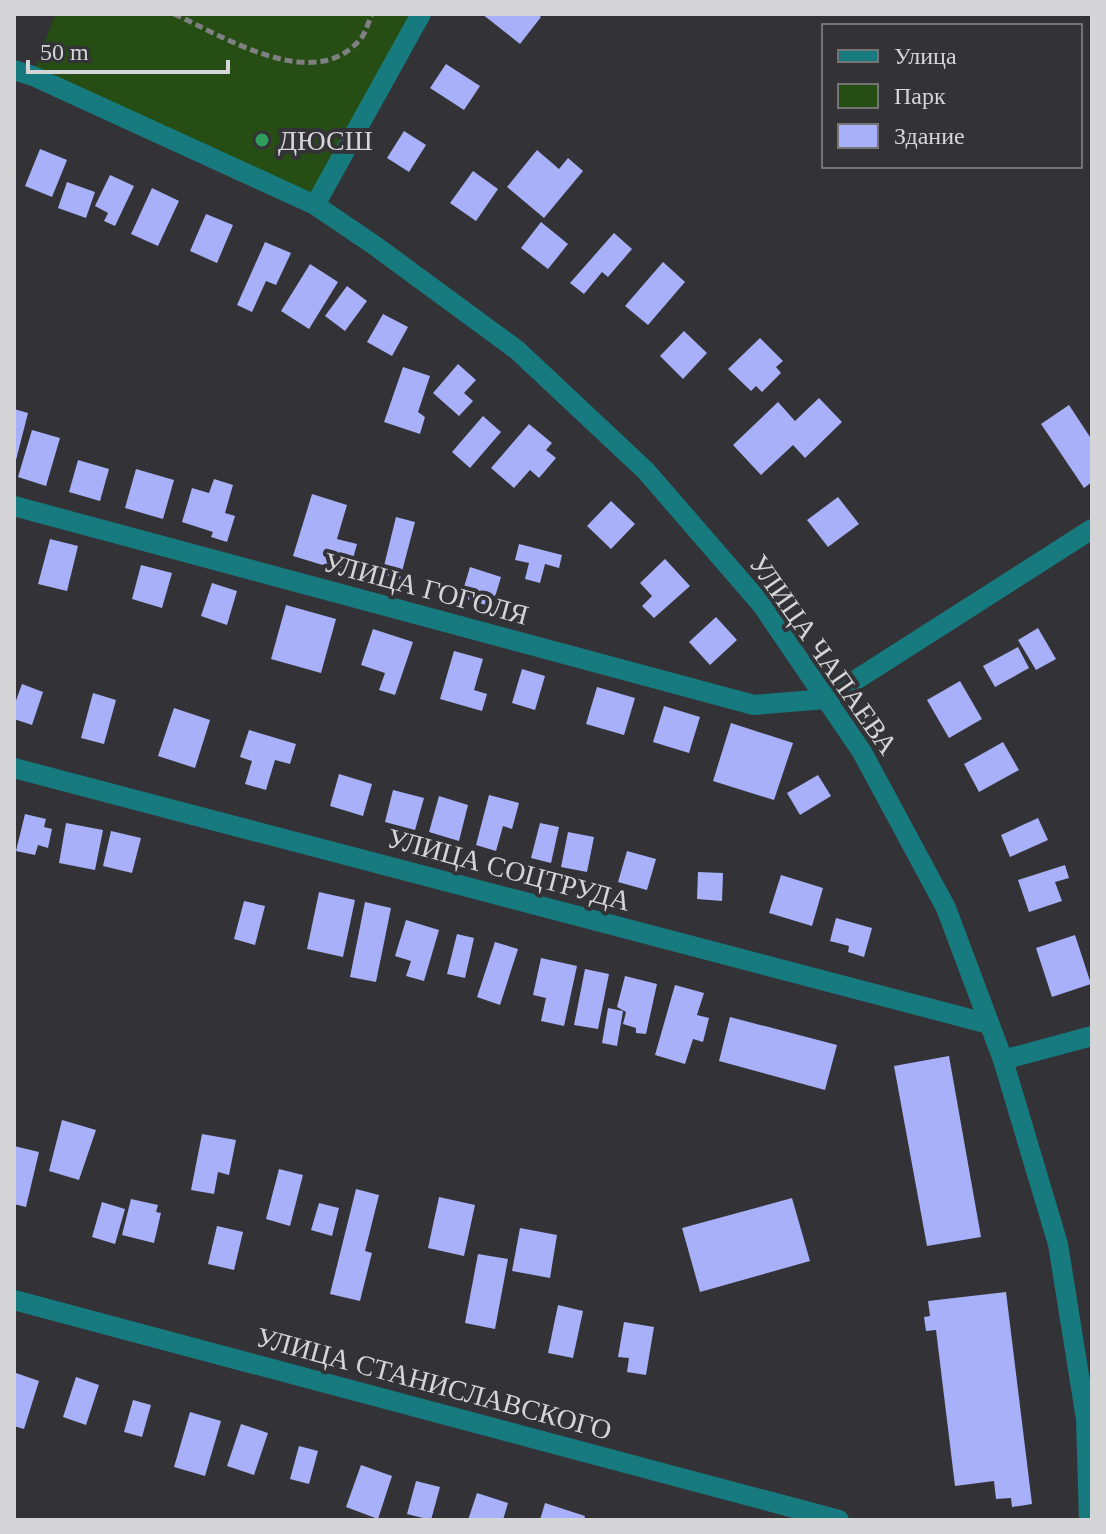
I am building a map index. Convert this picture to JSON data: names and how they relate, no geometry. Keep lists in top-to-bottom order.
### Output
{
  "streets": {
    "street": [
      "УЛИЦА ГОГОЛЯ",
      "УЛИЦА ЧАПАЕВА",
      "УЛИЦА СОЦТРУДА",
      "УЛИЦА СТАНИСЛАВСКОГО"
    ]
  },
  "crossings": [
    ["УЛИЦА ГОГОЛЯ", "УЛИЦА ЧАПАЕВА"],
    ["УЛИЦА ЧАПАЕВА", "УЛИЦА СОЦТРУДА"]
  ],
  "places": ["ДЮСШ"],
  "legend": ["Улица", "Парк", "Здание"],
  "scale_bar": "50 m"
}
